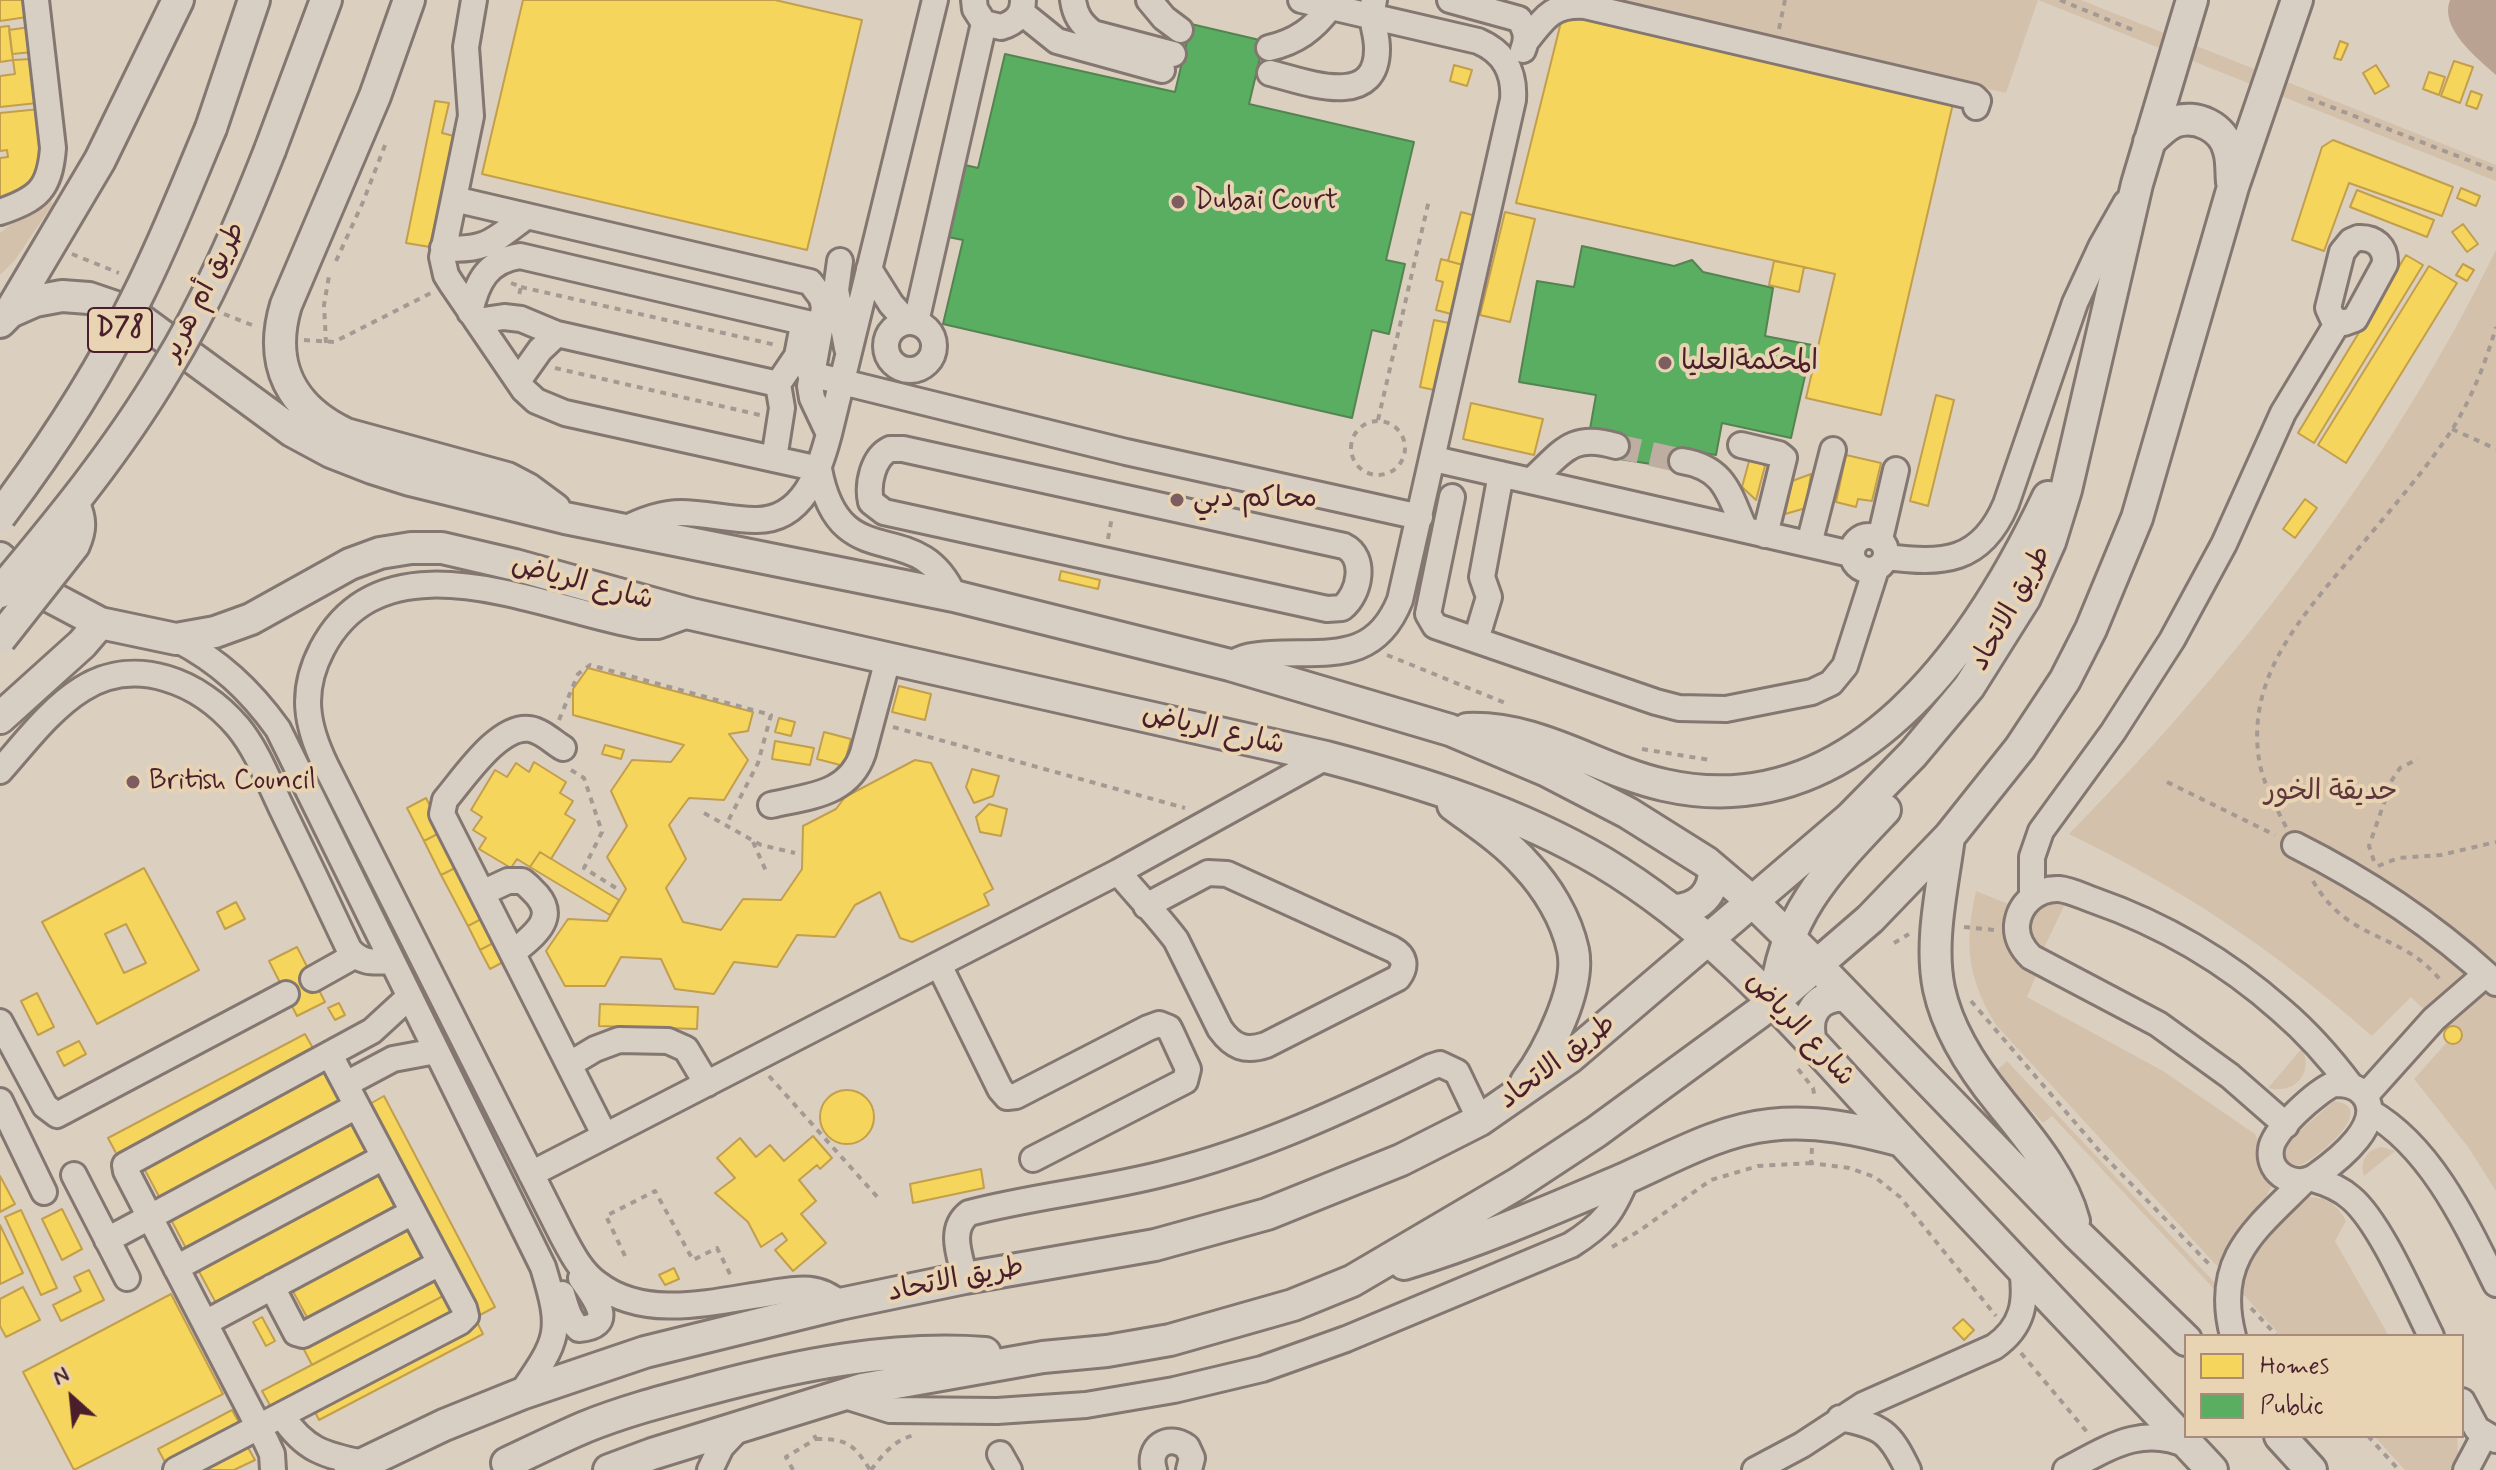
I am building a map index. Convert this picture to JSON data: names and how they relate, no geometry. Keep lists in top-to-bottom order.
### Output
{
  "streets": {
    "main road": [
      "طريق أم هرير",
      "D78",
      "شارع الرياض",
      "طريق الاتحاد"
    ]
  },
  "crossings": [
    ["شارع الرياض", "طريق الاتحاد"]
  ],
  "parks": ["حديقة الخور"],
  "places": [
    "Dubai Court",
    "المحكمةالعليا",
    "محاكم دبي",
    "British Council"
  ],
  "legend": ["Homes", "Public"],
  "north": "top left"
}
